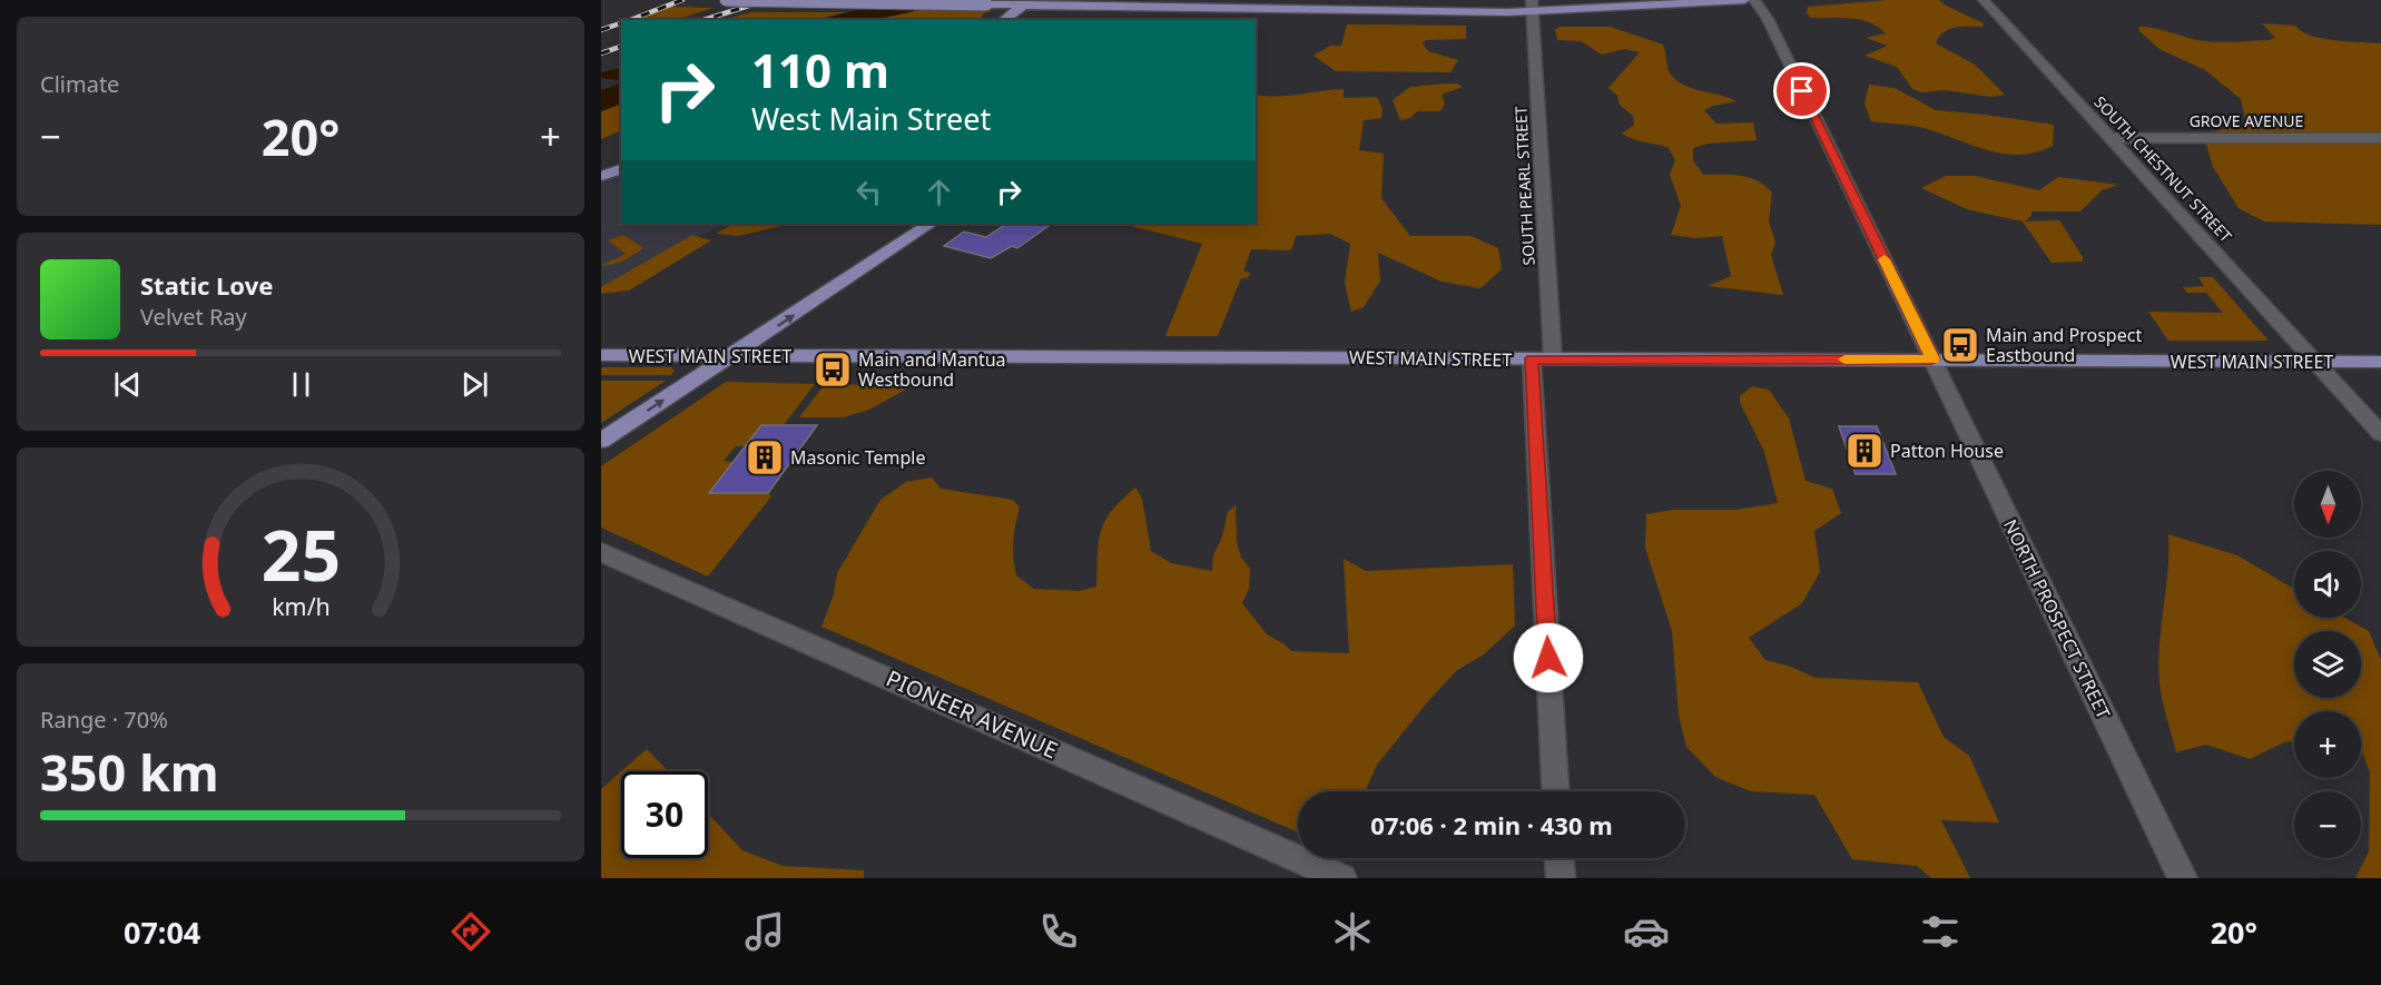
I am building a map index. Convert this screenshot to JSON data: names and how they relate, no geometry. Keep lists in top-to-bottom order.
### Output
{
  "streets": {
    "main road": ["WEST MAIN STREET"],
    "street": [
      "GROVE AVENUE",
      "SOUTH CHESTNUT STREET",
      "SOUTH PEARL STREET",
      "NORTH PROSPECT STREET",
      "PIONEER AVENUE"
    ]
  },
  "crossings": [
    ["GROVE AVENUE", "SOUTH CHESTNUT STREET"],
    ["SOUTH CHESTNUT STREET", "WEST MAIN STREET"],
    ["SOUTH PEARL STREET", "WEST MAIN STREET"],
    ["WEST MAIN STREET", "NORTH PROSPECT STREET"]
  ],
  "places": {
    "bus stop": ["Main and Prospect Eastbound", "Main and Mantua Westbound"],
    "building": ["Patton House", "Masonic Temple"]
  },
  "north": "bottom",
  "page": {
    "tile": [
      "Climate",
      ["Range · 70%", "350 km"]
    ],
    "turn": ["110 m", "West Main Street"],
    "heat": ["−", "20°", "+"],
    "song": ["Static Love", "Velvet Ray"],
    "map_buttons": ["+", "−"],
    "limit": "30",
    "trip": "07:06 · 2 min · 430 m",
    "tabs": ["07:04", "20°"],
    "gauge": ["25", "km/h"]
  }
}
